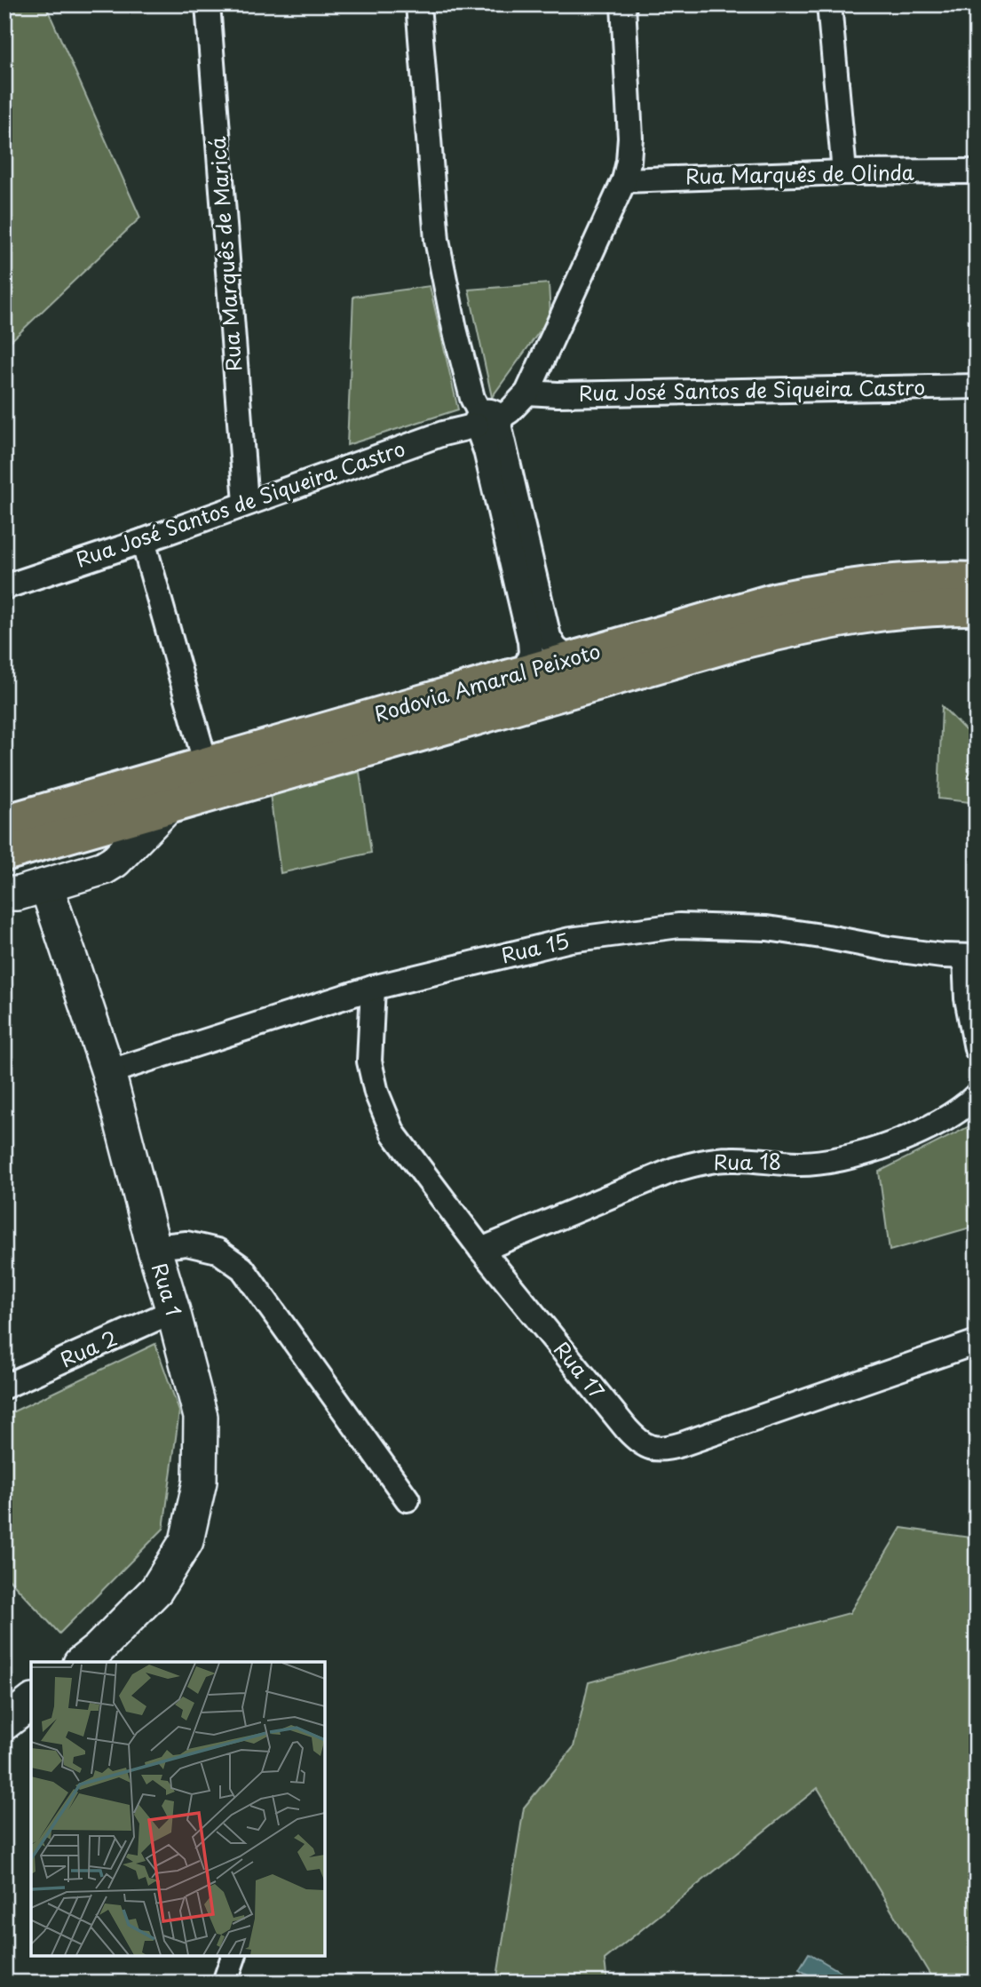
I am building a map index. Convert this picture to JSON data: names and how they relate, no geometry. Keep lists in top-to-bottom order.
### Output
{
  "streets": {
    "highway": ["Rodovia Amaral Peixoto"],
    "street": [
      "Rua Marquês de Olinda",
      "Rua Marquês de Maricá",
      "Rua José Santos de Siqueira Castro",
      "Rua 15",
      "Rua 18",
      "Rua 1",
      "Rua 2",
      "Rua 17"
    ]
  },
  "crossings": [
    ["Rua Marquês de Maricá", "Rua José Santos de Siqueira Castro"],
    ["Rua 15", "Rua 1"],
    ["Rua 15", "Rua 17"],
    ["Rua 18", "Rua 17"],
    ["Rua 1", "Rua 2"]
  ]
}
